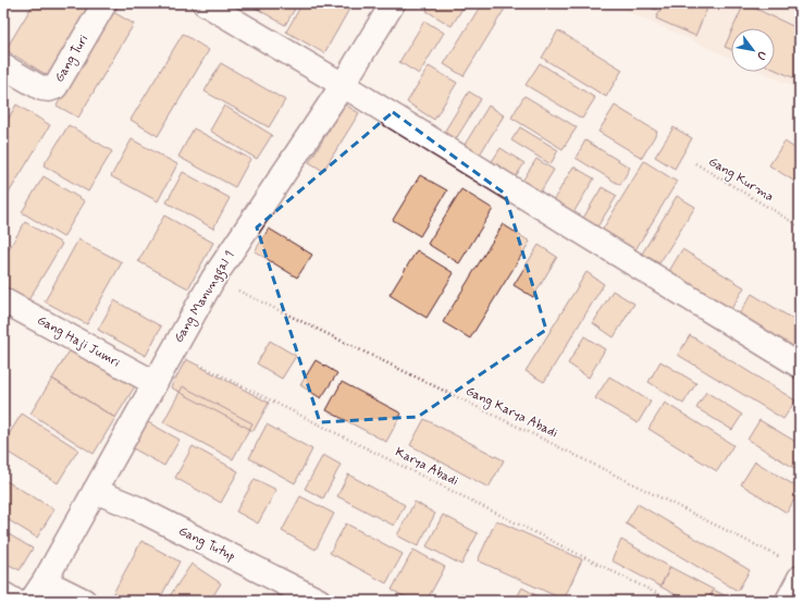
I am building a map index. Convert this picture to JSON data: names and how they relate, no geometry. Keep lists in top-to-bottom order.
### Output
{
  "streets": {
    "street": [
      "Gang Turi",
      "Gang Manunggal 1",
      "Gang Haji Jumri",
      "Gang Tutup"
    ],
    "path": ["Gang Kurma", "Gang Karya Abadi", "Karya Abadi"]
  },
  "crossings": [
    ["Gang Manunggal 1", "Gang Haji Jumri"],
    ["Gang Manunggal 1", "Gang Karya Abadi"],
    ["Gang Manunggal 1", "Karya Abadi"],
    ["Gang Manunggal 1", "Gang Tutup"]
  ],
  "north": "bottom right"
}
